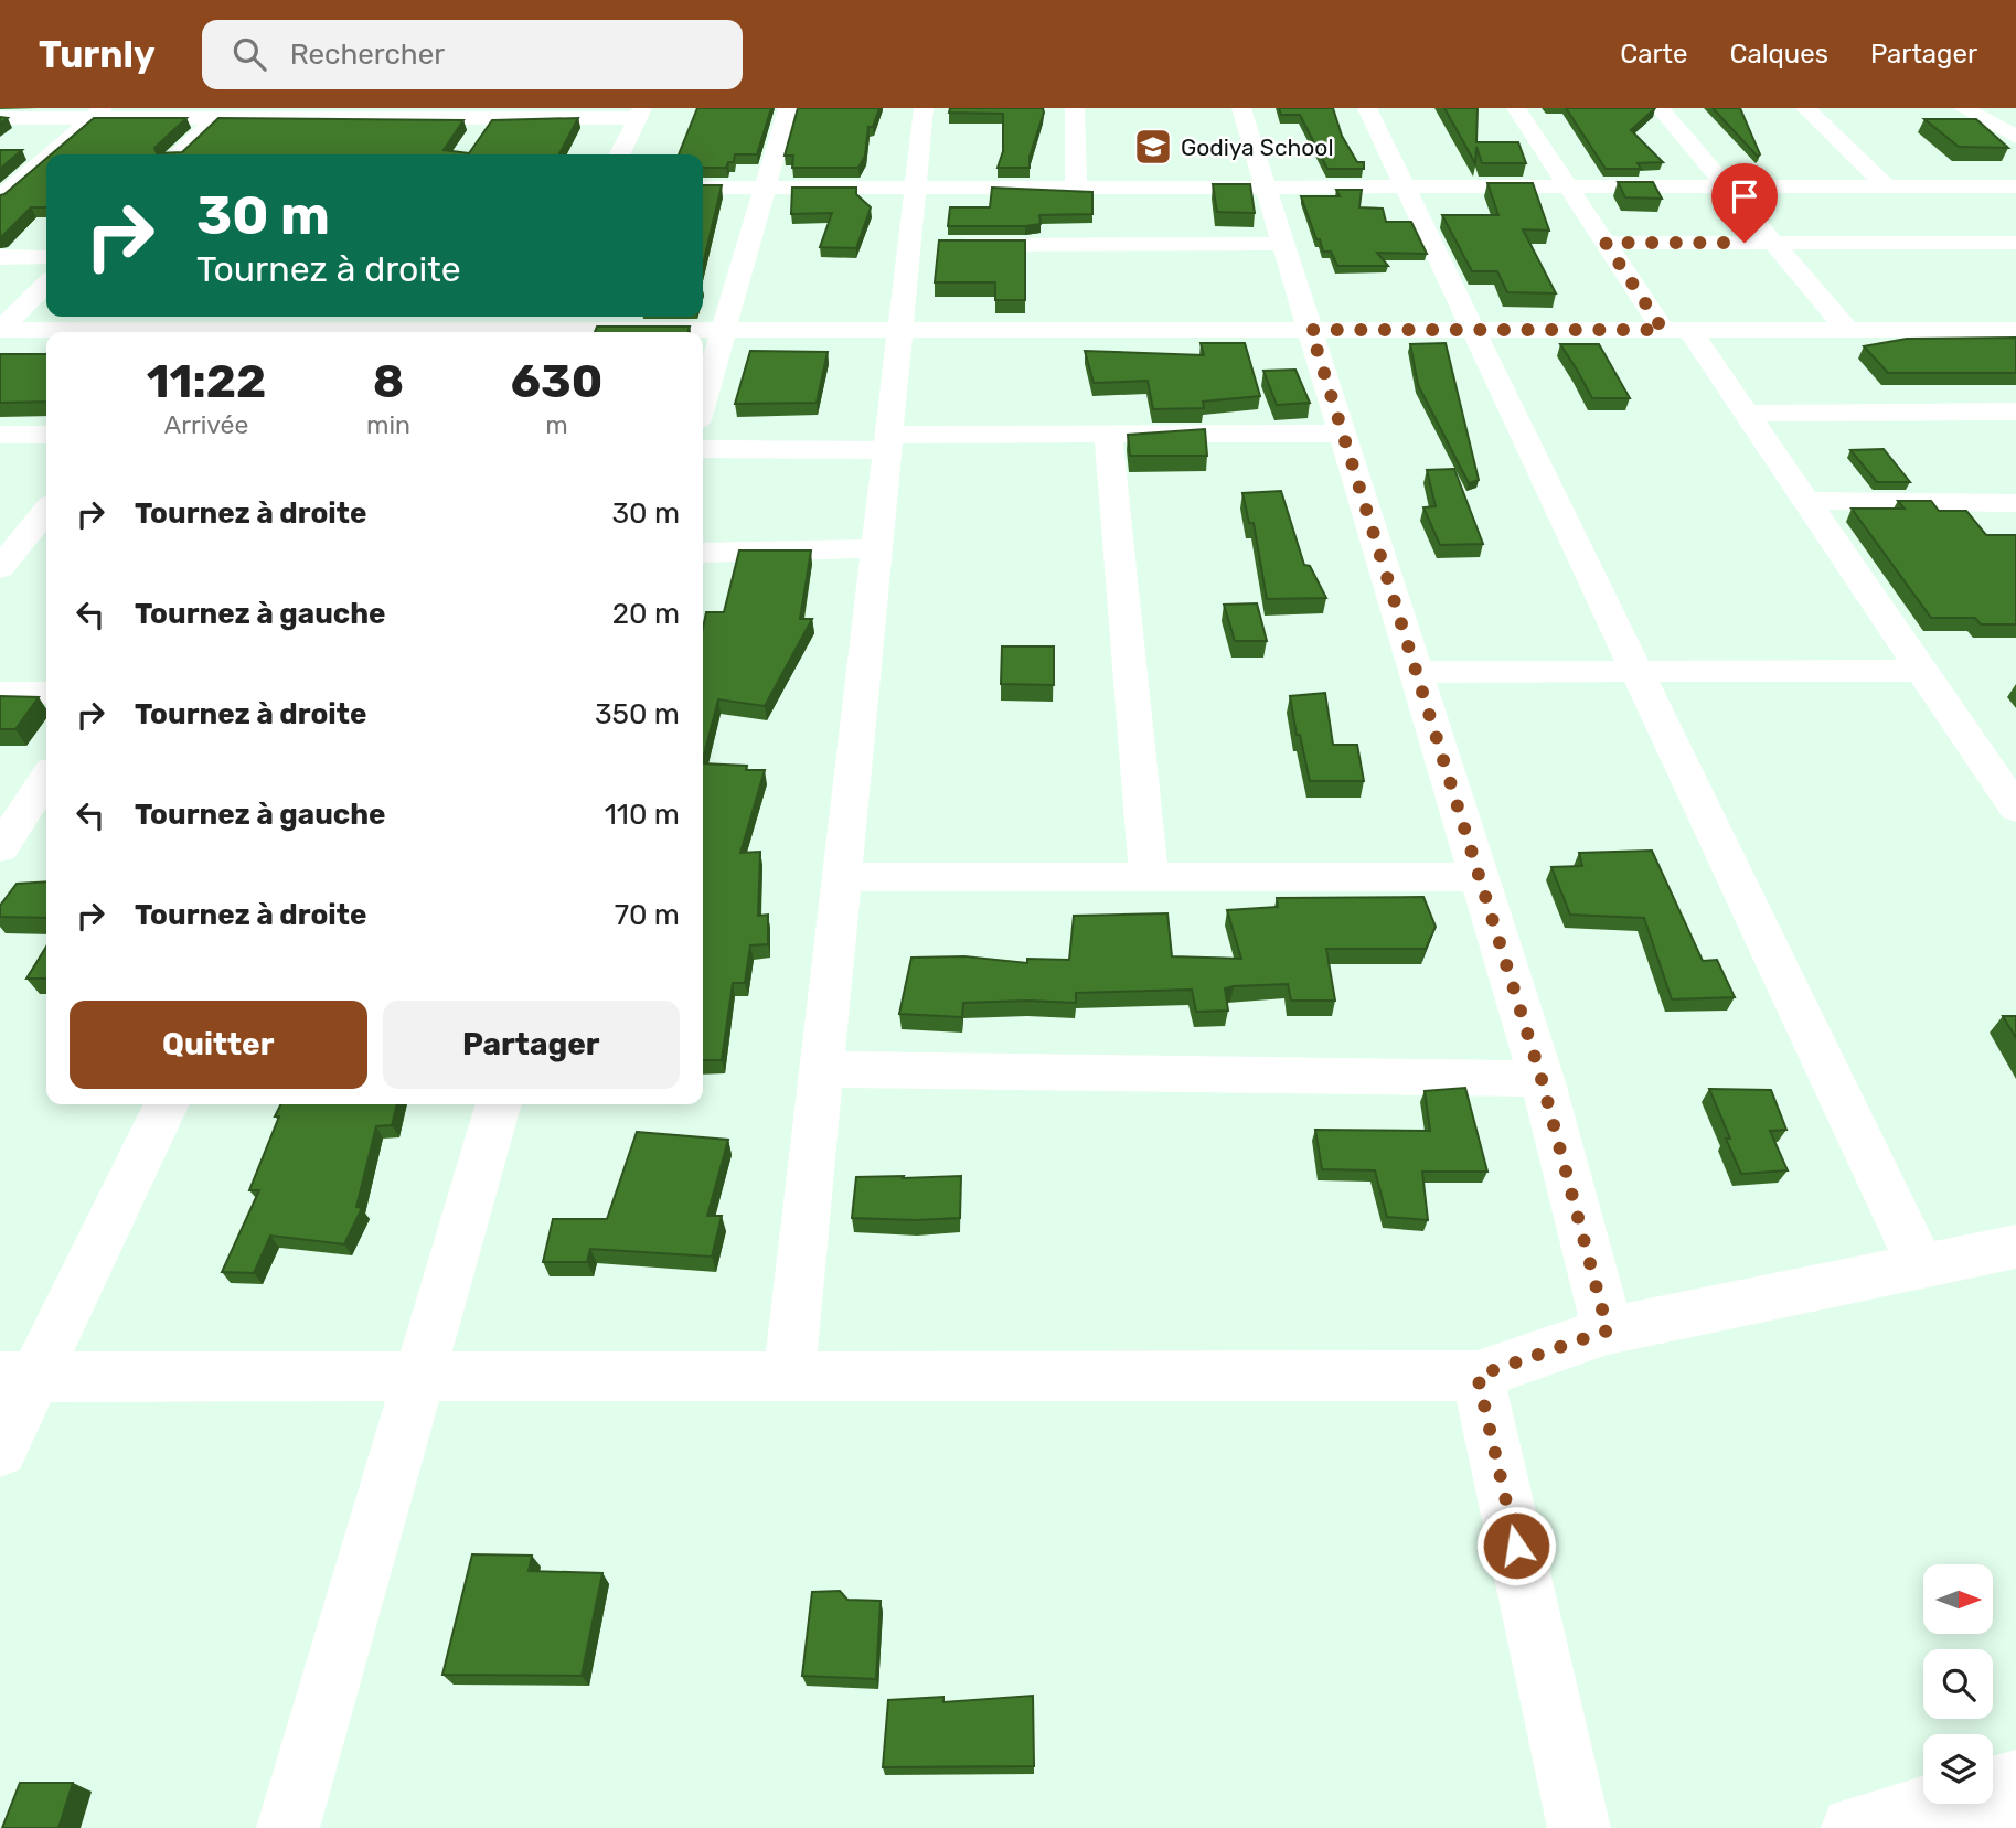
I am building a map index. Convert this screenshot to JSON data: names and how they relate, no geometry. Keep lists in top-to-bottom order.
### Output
{
  "places": {
    "school or university": ["Godiya School"]
  },
  "north": "right",
  "page": {
    "header": "Turnly",
    "search": "Rechercher",
    "nav": ["Carte", "Calques", "Partager"],
    "turn": ["30 m", "Tournez à droite"],
    "eta": [
      "11:22",
      "Arrivée",
      "8",
      "min",
      "630",
      "m"
    ],
    "list": [
      {
        "name": "Tournez à droite",
        "value": "30 m"
      },
      {
        "name": "Tournez à gauche",
        "value": "20 m"
      },
      {
        "name": "Tournez à droite",
        "value": "350 m"
      },
      {
        "name": "Tournez à gauche",
        "value": "110 m"
      },
      {
        "name": "Tournez à droite",
        "value": "70 m"
      }
    ],
    "buttons": ["Quitter", "Partager"]
  }
}
